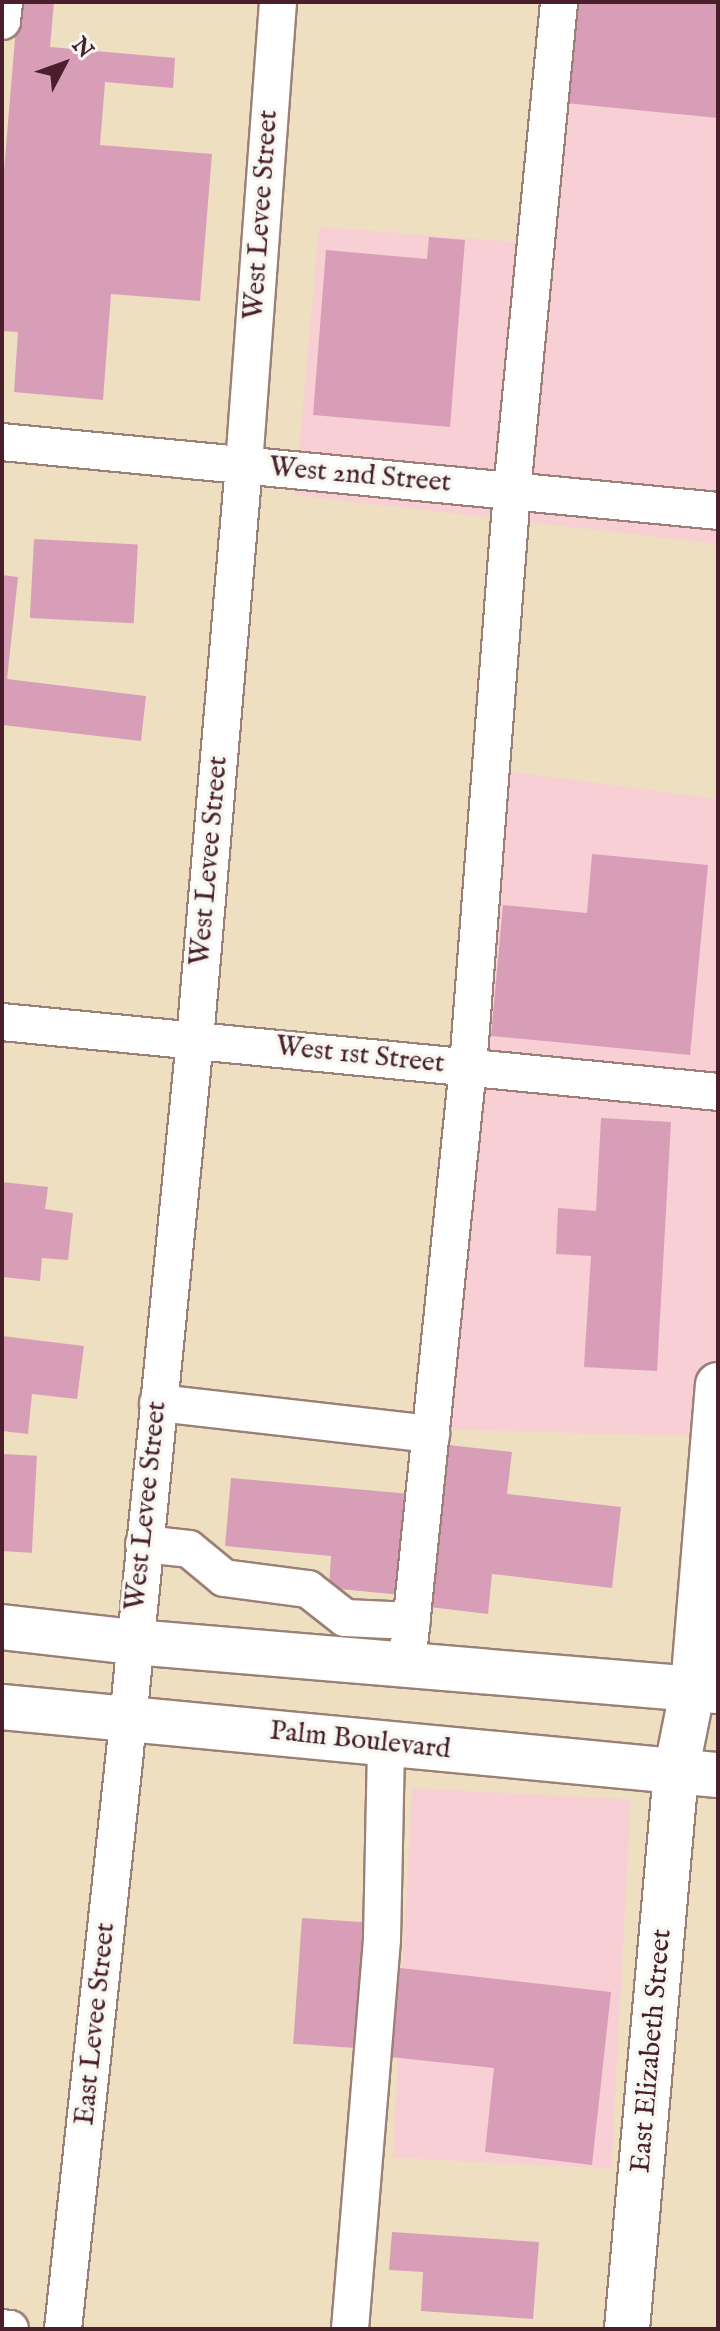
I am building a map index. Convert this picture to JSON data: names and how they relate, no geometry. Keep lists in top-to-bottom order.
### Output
{
  "streets": {
    "main road": ["Palm Boulevard", "East Elizabeth Street"],
    "street": [
      "West Levee Street",
      "West 2nd Street",
      "West 1st Street",
      "East Levee Street"
    ]
  },
  "crossings": [
    ["West Levee Street", "West 2nd Street"],
    ["West Levee Street", "West 1st Street"],
    ["West Levee Street", "Palm Boulevard"],
    ["West Levee Street", "East Levee Street"],
    ["Palm Boulevard", "East Levee Street"],
    ["Palm Boulevard", "East Elizabeth Street"]
  ],
  "north": "top right"
}
